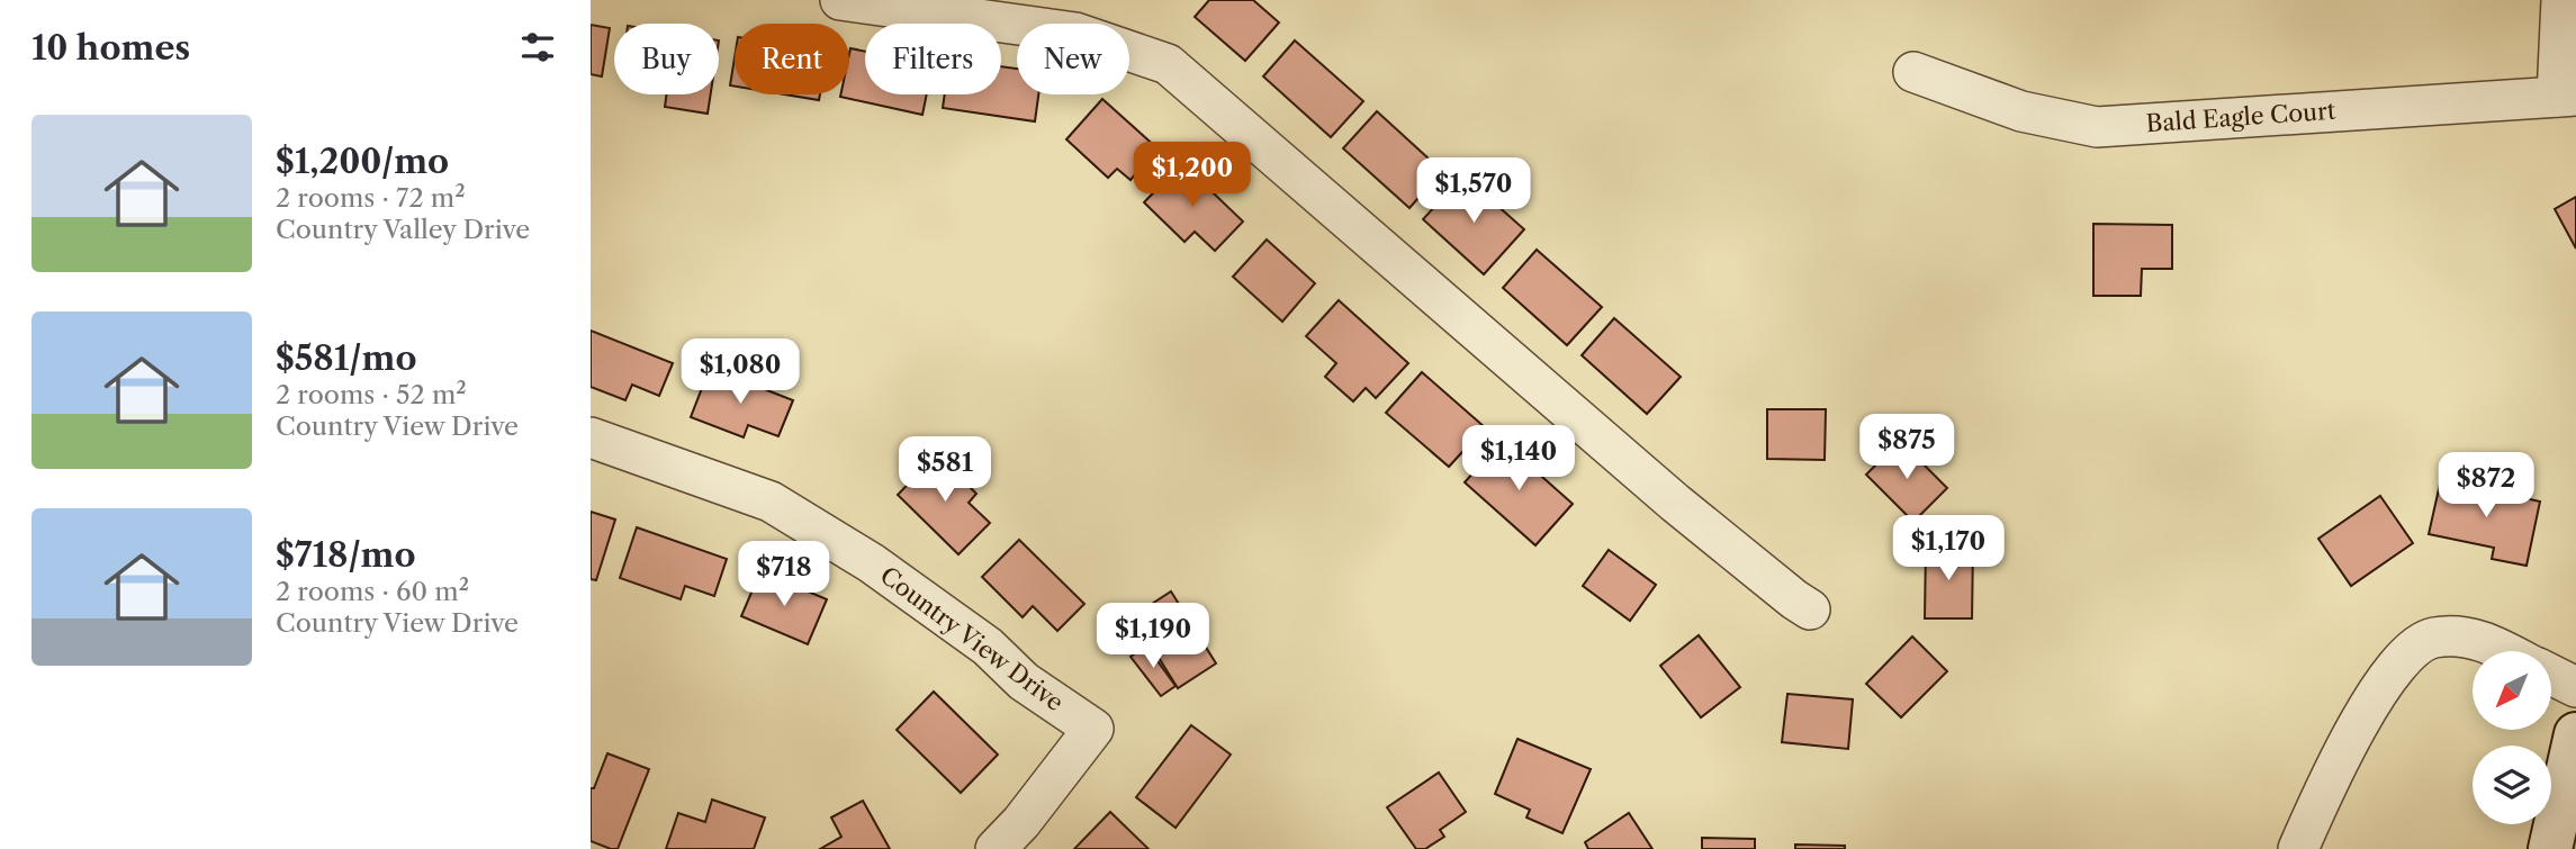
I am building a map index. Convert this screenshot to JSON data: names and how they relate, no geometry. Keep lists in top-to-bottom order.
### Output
{
  "streets": {
    "street": ["Bald Eagle Court", "Country View Drive"]
  },
  "north": "bottom left",
  "page": {
    "heading": "10 homes",
    "chip": [
      "Buy",
      "Rent",
      "Filters",
      "New"
    ],
    "list": [
      {
        "name": "$1,200/mo",
        "note": "2 rooms · 72 m² · Country Valley Drive"
      },
      {
        "name": "$581/mo",
        "note": "2 rooms · 52 m² · Country View Drive"
      },
      {
        "name": "$718/mo",
        "note": "2 rooms · 60 m² · Country View Drive"
      }
    ],
    "price": [
      "$1,200",
      "$1,570",
      "$1,080",
      "$875",
      "$1,140",
      "$581",
      "$872",
      "$1,170",
      "$718",
      "$1,190"
    ]
  }
}
